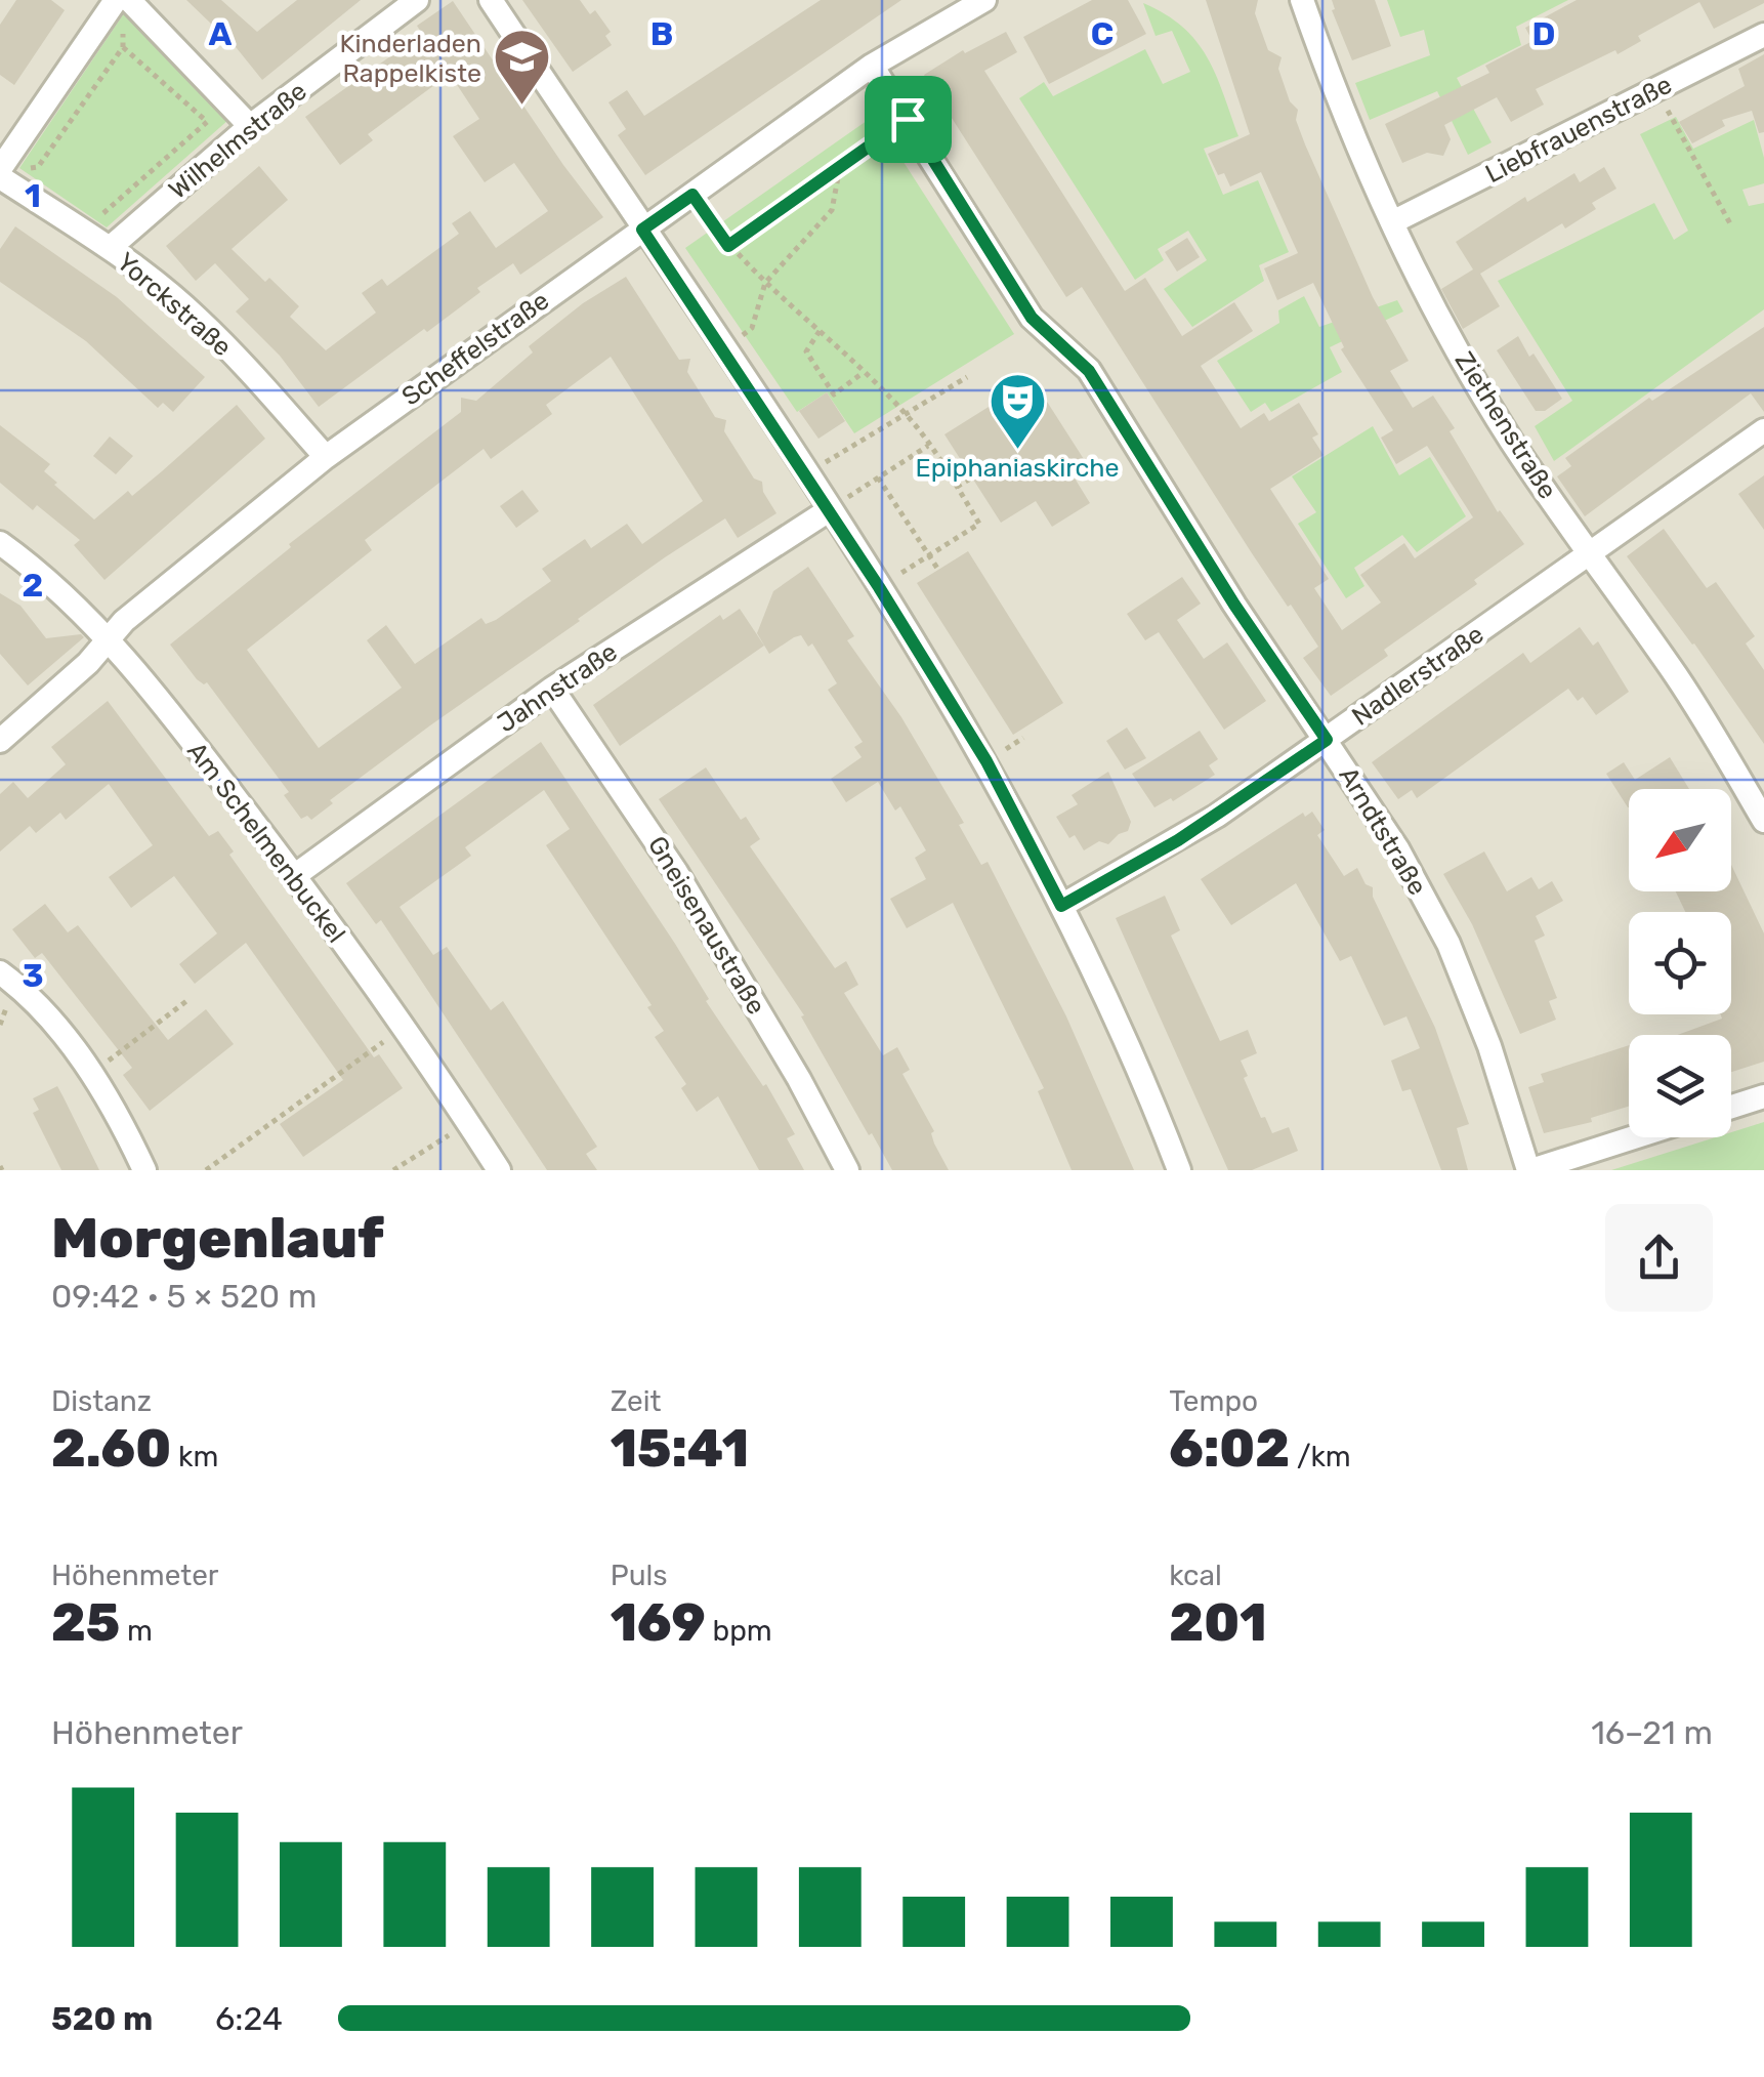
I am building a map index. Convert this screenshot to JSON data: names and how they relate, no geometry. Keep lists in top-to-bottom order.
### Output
{
  "streets": {
    "street": [
      "Liebfrauenstraße",
      "Wilhelmstraße",
      "Yorckstraße",
      "Scheffelstraße",
      "Ziethenstraße",
      "Nadlerstraße",
      "Jahnstraße",
      "Arndtstraße",
      "Am Schelmenbuckel",
      "Gneisenaustraße"
    ]
  },
  "crossings": [
    ["Liebfrauenstraße", "Ziethenstraße"],
    ["Wilhelmstraße", "Yorckstraße"],
    ["Yorckstraße", "Scheffelstraße"],
    ["Scheffelstraße", "Arndtstraße"],
    ["Scheffelstraße", "Am Schelmenbuckel"],
    ["Ziethenstraße", "Nadlerstraße"],
    ["Nadlerstraße", "Arndtstraße"],
    ["Jahnstraße", "Am Schelmenbuckel"],
    ["Jahnstraße", "Gneisenaustraße"]
  ],
  "places": {
    "school or university": ["Kinderladen Rappelkiste"],
    "theatre": ["Epiphaniaskirche"]
  },
  "north": "bottom left",
  "page": {
    "heading": ["Morgenlauf", "09:42 · 5 × 520 m"],
    "stats": [
      ["Distanz", "2.60 km"],
      ["Zeit", "15:41"],
      ["Tempo", "6:02 /km"],
      ["Höhenmeter", "25 m"],
      ["Puls", "169 bpm"],
      ["kcal", "201"]
    ],
    "chart": ["Höhenmeter", "16–21 m"],
    "list": [
      {
        "name": "520 m",
        "note": "6:24"
      }
    ]
  },
  "grid": {
    "columns": [
      "A",
      "B",
      "C",
      "D"
    ],
    "rows": ["1", "2", "3"]
  }
}
